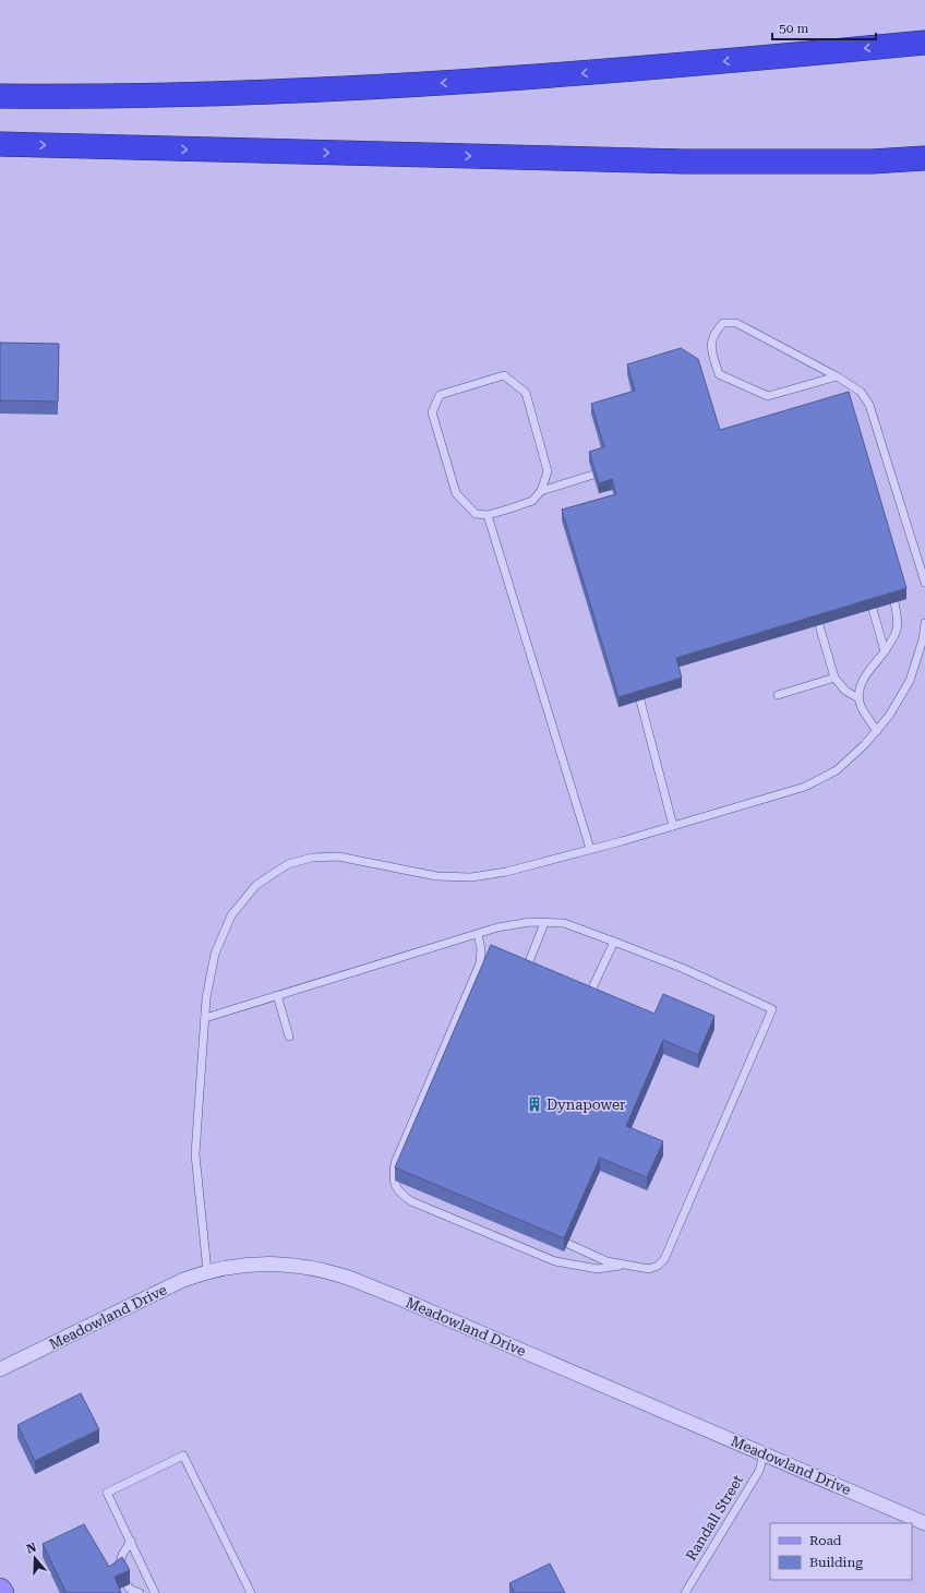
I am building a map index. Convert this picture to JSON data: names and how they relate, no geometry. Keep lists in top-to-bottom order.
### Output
{
  "streets": {
    "street": ["Meadowland Drive"],
    "lane": ["Randall Street"]
  },
  "crossings": [
    ["Meadowland Drive", "Randall Street"]
  ],
  "places": {
    "building": ["Dynapower"]
  },
  "legend": ["Road", "Building"],
  "scale_bar": "50 m",
  "north": "top"
}
